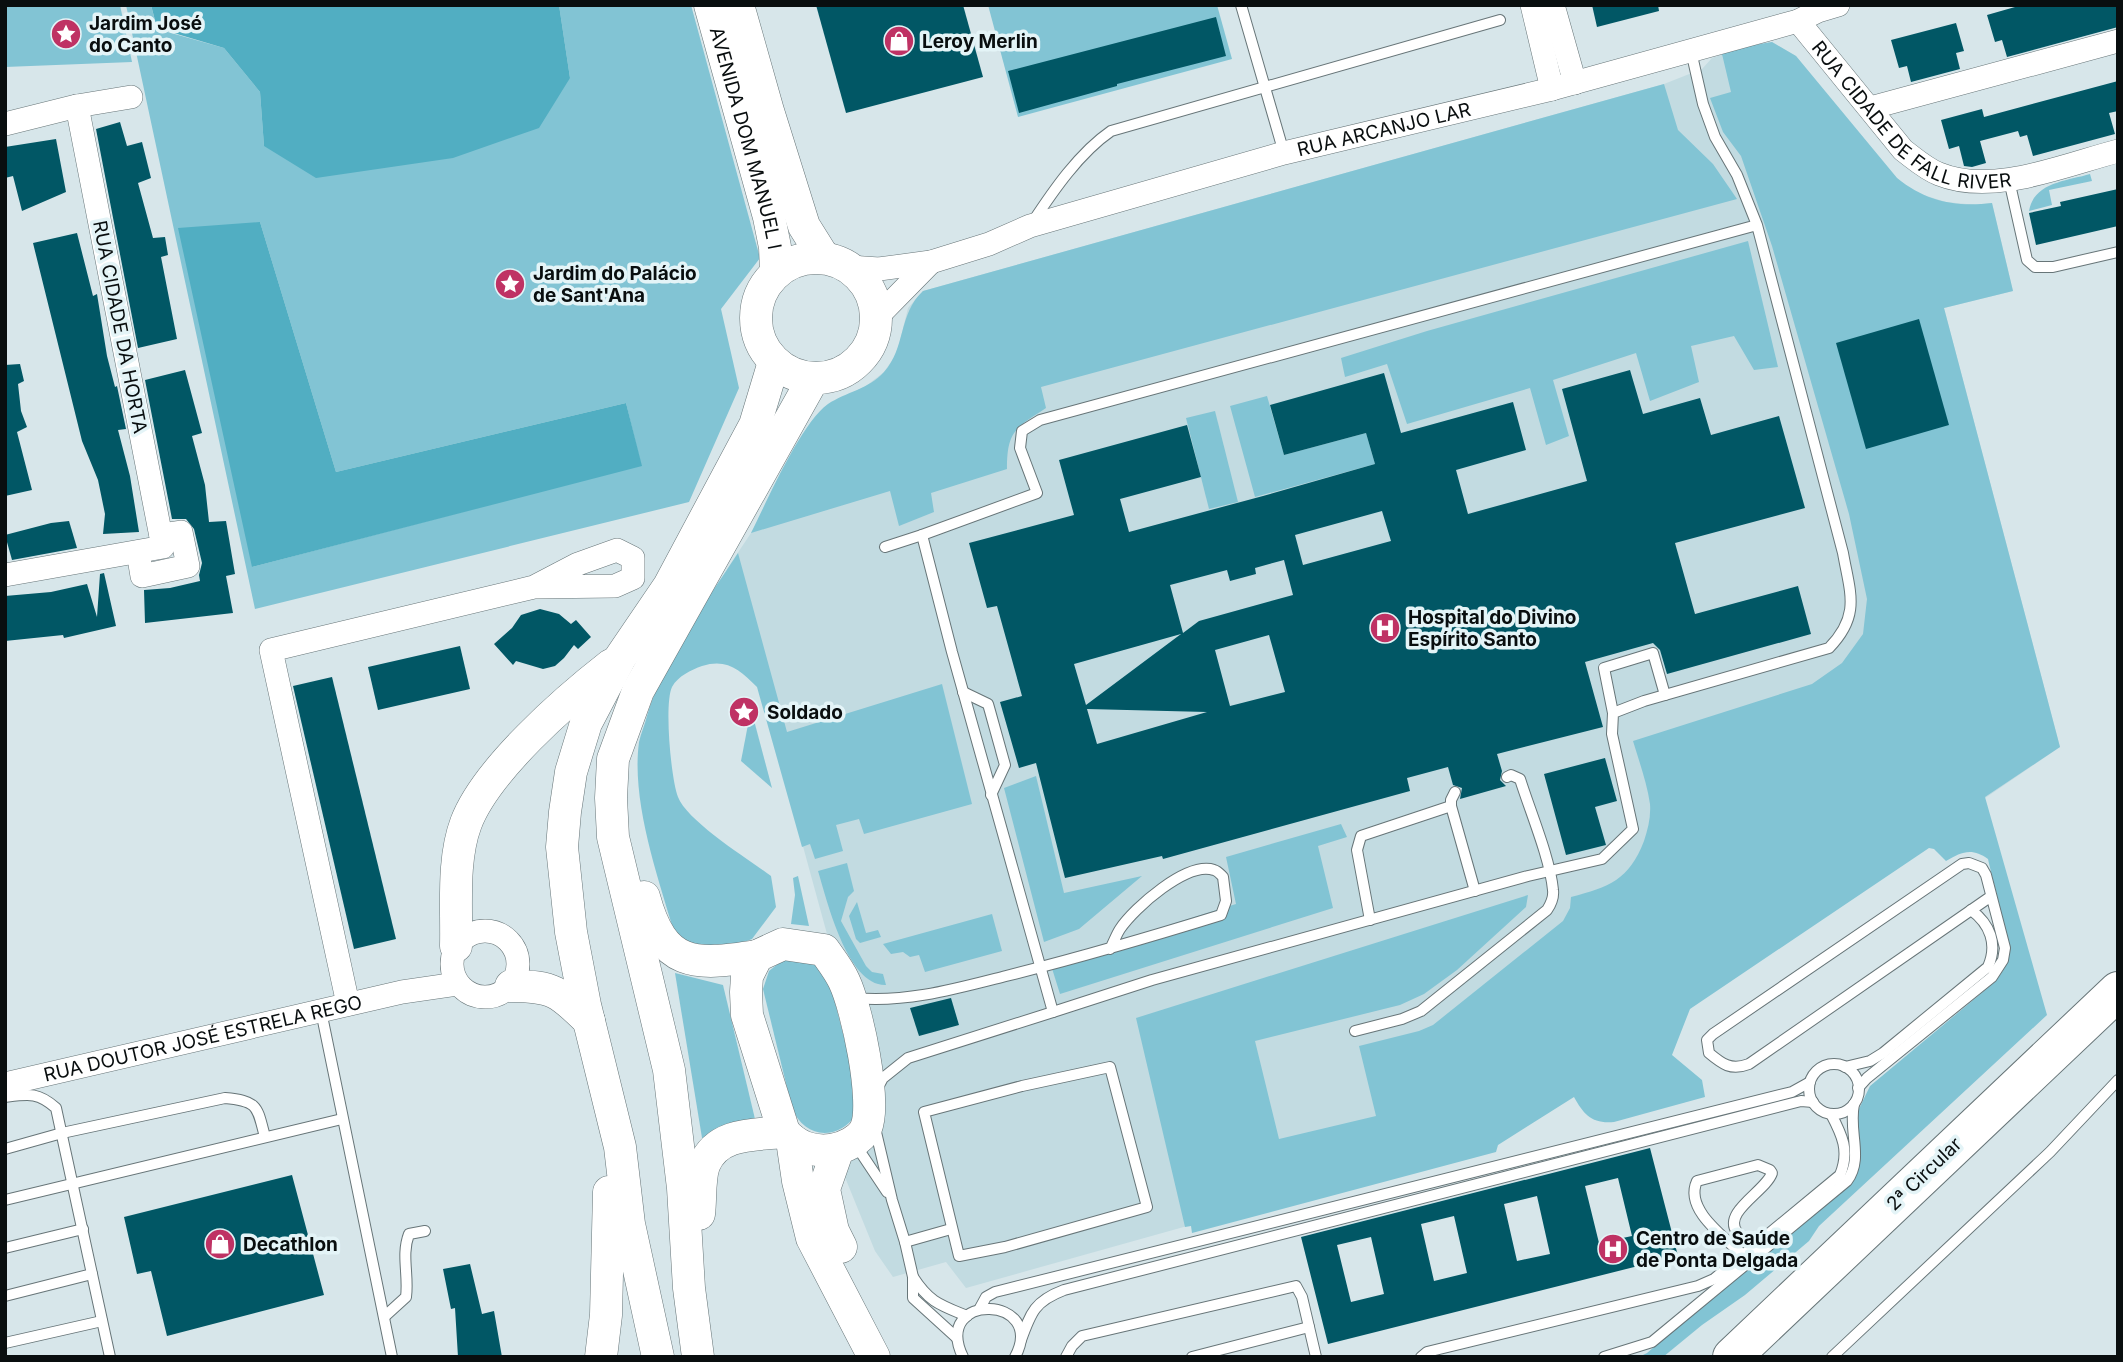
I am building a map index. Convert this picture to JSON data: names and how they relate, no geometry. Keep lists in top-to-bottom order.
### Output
{
  "streets": {
    "highway": ["2ª Circular"],
    "main road": ["AVENIDA DOM MANUEL I"],
    "street": [
      "RUA CIDADE DE FALL RIVER",
      "RUA ARCANJO LAR",
      "RUA CIDADE DA HORTA",
      "RUA DOUTOR JOSÉ ESTRELA REGO"
    ]
  },
  "crossings": [
    ["RUA CIDADE DE FALL RIVER", "RUA ARCANJO LAR"],
    ["RUA ARCANJO LAR", "AVENIDA DOM MANUEL I"]
  ],
  "places": {
    "place": ["Jardim José do Canto", "Jardim do Palácio de Sant'Ana", "Soldado"],
    "shop": ["Leroy Merlin", "Decathlon"],
    "hospital": ["Hospital do Divino Espírito Santo", "Centro de Saúde de Ponta Delgada"]
  }
}
